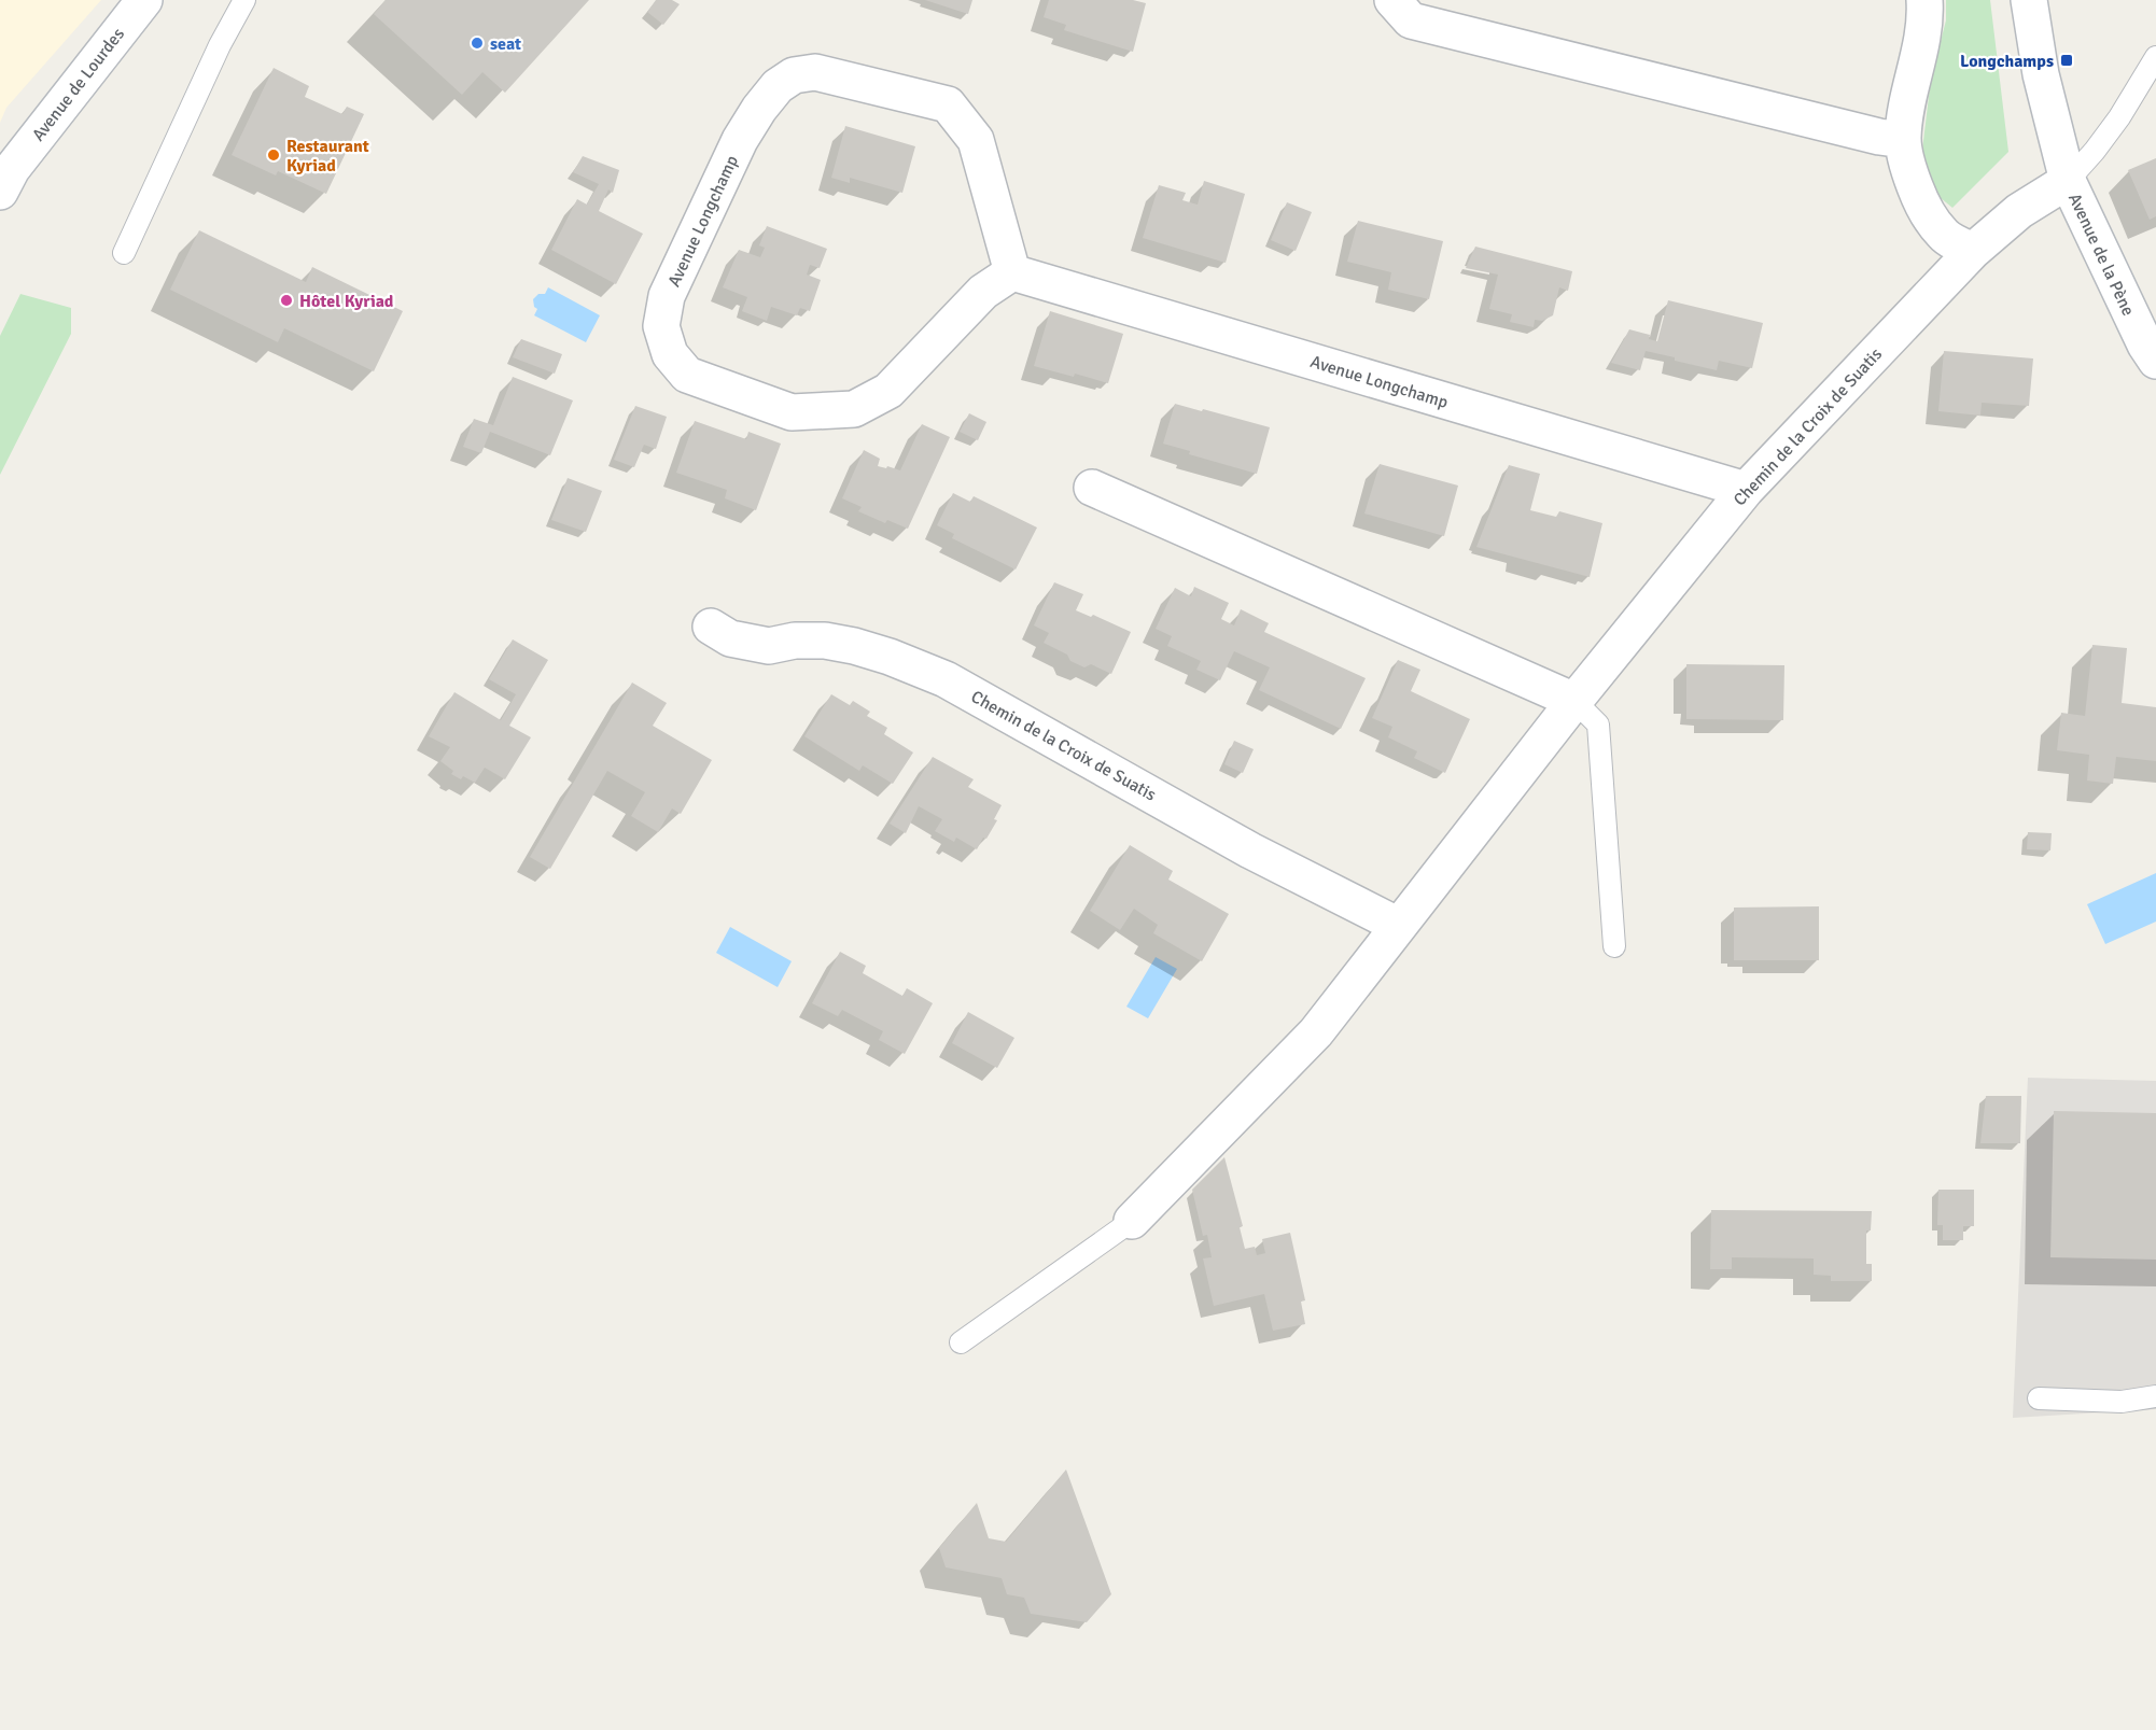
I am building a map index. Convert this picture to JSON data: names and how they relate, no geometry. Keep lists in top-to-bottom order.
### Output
{
  "streets": {
    "street": [
      "Avenue de Lourdes",
      "Avenue Longchamp",
      "Avenue de la Pène",
      "Chemin de la Croix de Suatis"
    ]
  },
  "crossings": [
    ["Avenue Longchamp", "Chemin de la Croix de Suatis"],
    ["Avenue de la Pène", "Chemin de la Croix de Suatis"]
  ],
  "places": {
    "other": ["seat", "Restaurant Kyriad", "Hôtel Kyriad"],
    "transit": ["Longchamps"]
  }
}
